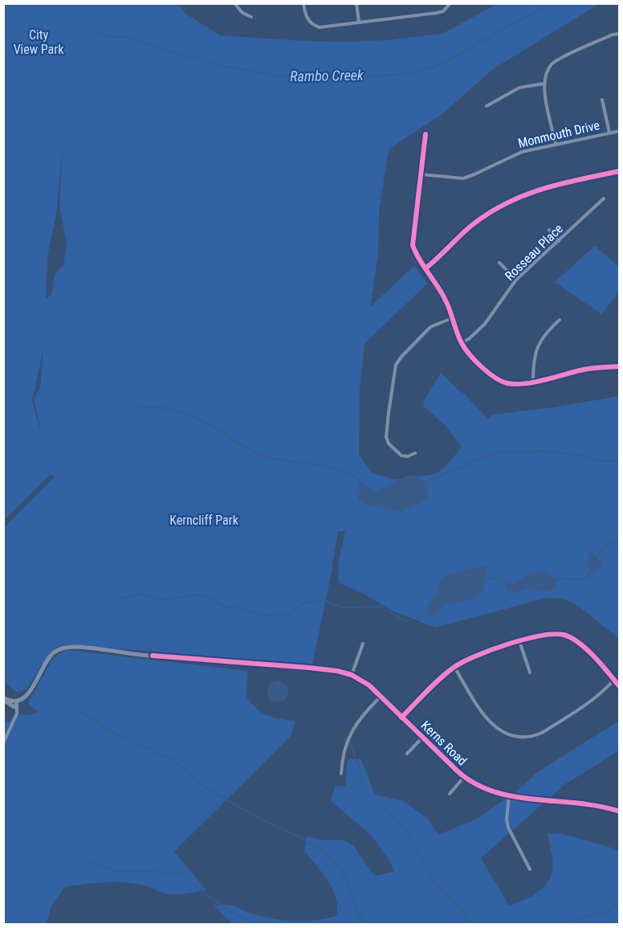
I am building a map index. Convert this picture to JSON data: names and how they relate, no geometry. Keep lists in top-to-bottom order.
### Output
{
  "streets": {
    "street": ["Monmouth Drive", "Rosseau Place", "Kerns Road"]
  },
  "water": ["Rambo Creek"],
  "parks": ["City View Park", "Kerncliff Park"]
}
